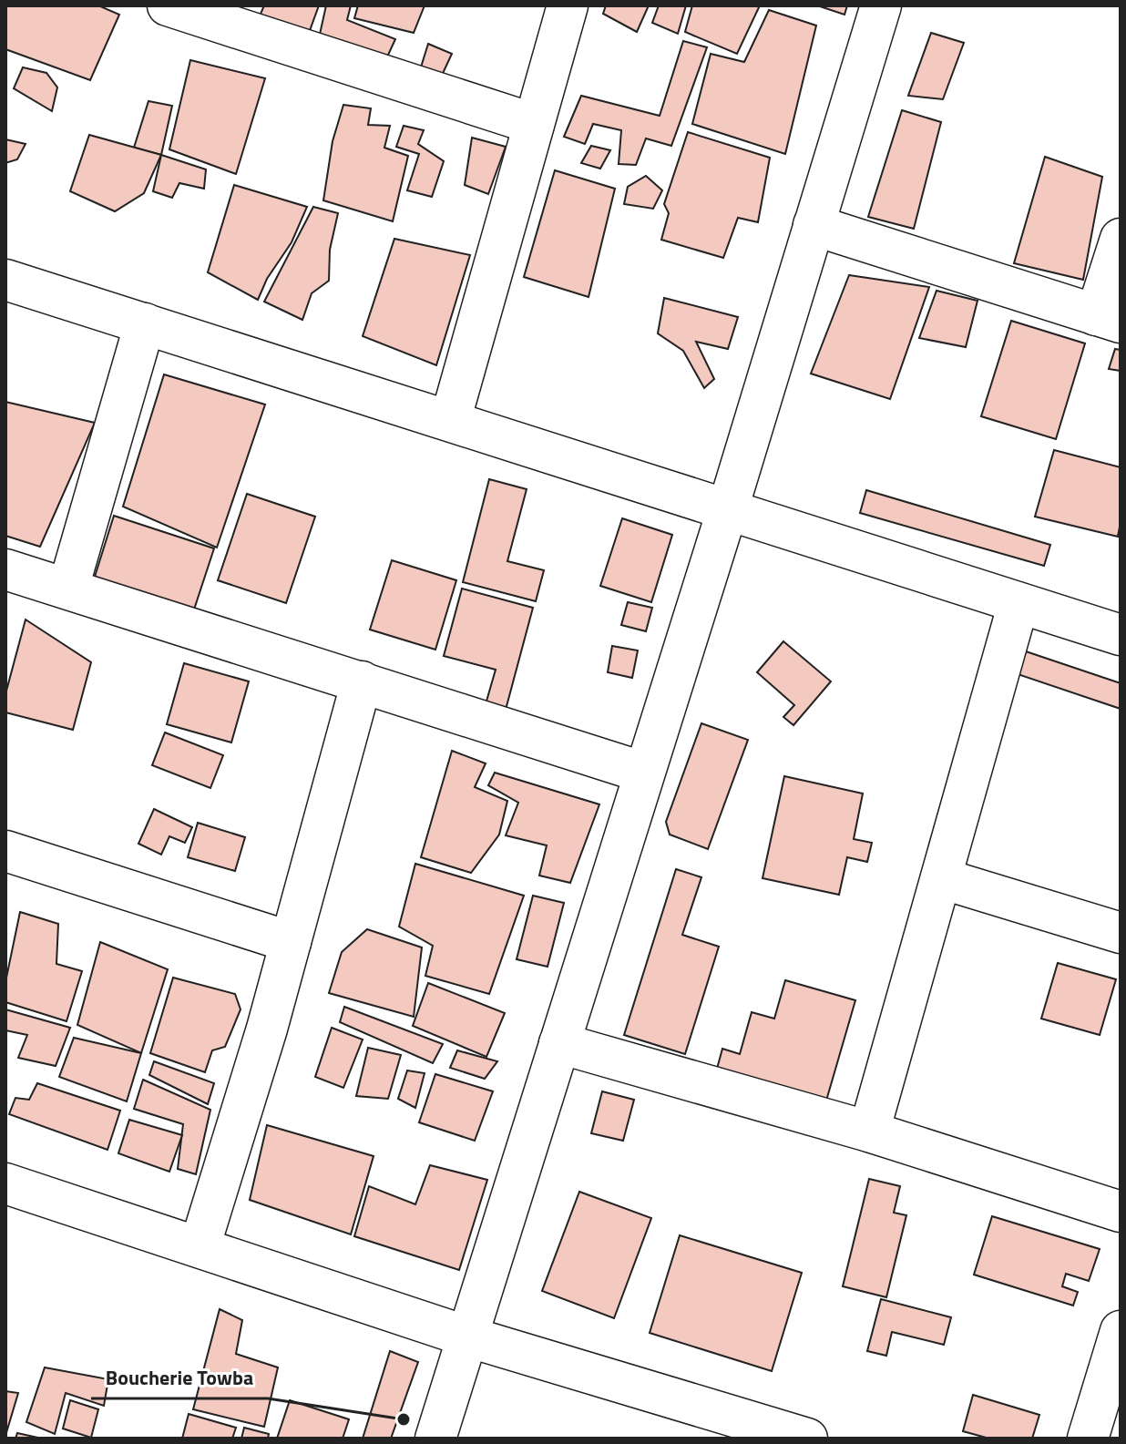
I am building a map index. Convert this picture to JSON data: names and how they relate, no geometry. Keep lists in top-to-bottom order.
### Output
{
  "places": ["Boucherie Towba"]
}
